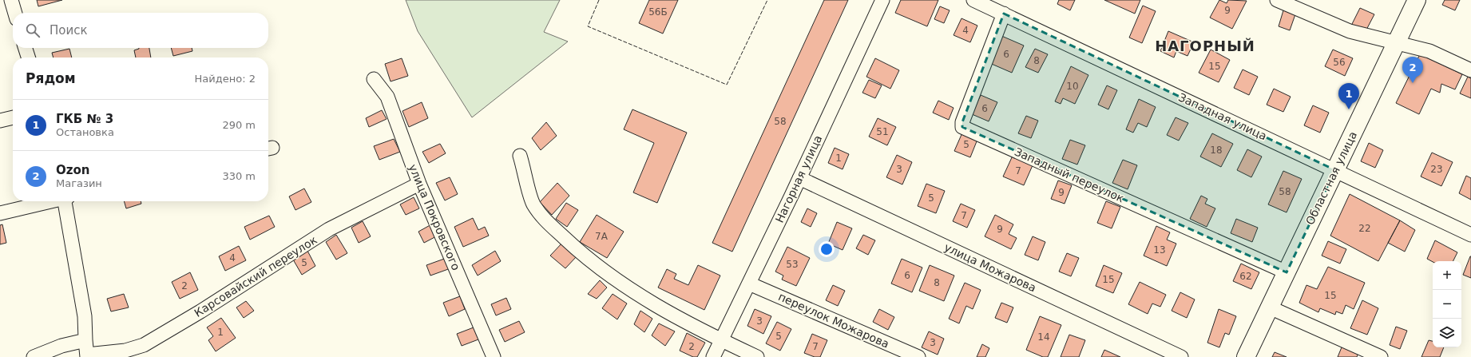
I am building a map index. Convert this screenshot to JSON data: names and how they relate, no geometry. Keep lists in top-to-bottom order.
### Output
{
  "streets": {
    "main road": ["Областная улица"],
    "street": [
      "Западная улица",
      "Западный переулок",
      "Нагорная улица",
      "улица Покровского",
      "улица Можарова",
      "Карсовайский переулок",
      "переулок Можарова"
    ]
  },
  "crossings": [
    ["Западная улица", "Западный переулок"],
    ["Западная улица", "Областная улица"],
    ["Западный переулок", "Областная улица"],
    ["Нагорная улица", "улица Можарова"],
    ["Нагорная улица", "переулок Можарова"],
    ["улица Покровского", "Карсовайский переулок"]
  ],
  "districts": ["НАГОРНЫЙ"],
  "house_numbers": [
    "9",
    "56Б",
    "4",
    "6",
    "8",
    "56",
    "15",
    "10",
    "6",
    "58",
    "51",
    "5",
    "18",
    "1",
    "3",
    "23",
    "7",
    "58",
    "9",
    "5",
    "7",
    "22",
    "9",
    "7А",
    "13",
    "4",
    "5",
    "53",
    "6",
    "62",
    "15",
    "8",
    "2",
    "15",
    "3",
    "1",
    "5",
    "14",
    "3",
    "2",
    "7"
  ],
  "page": {
    "search": "Поиск",
    "pins": ["2", "1"],
    "heading": ["Рядом", "Найдено: 2"],
    "list": [
      {
        "mark": "1",
        "name": "ГКБ № 3",
        "note": "Остановка",
        "value": "290 m"
      },
      {
        "mark": "2",
        "name": "Ozon",
        "note": "Магазин",
        "value": "330 m"
      }
    ],
    "map_buttons": ["+", "−"]
  }
}
